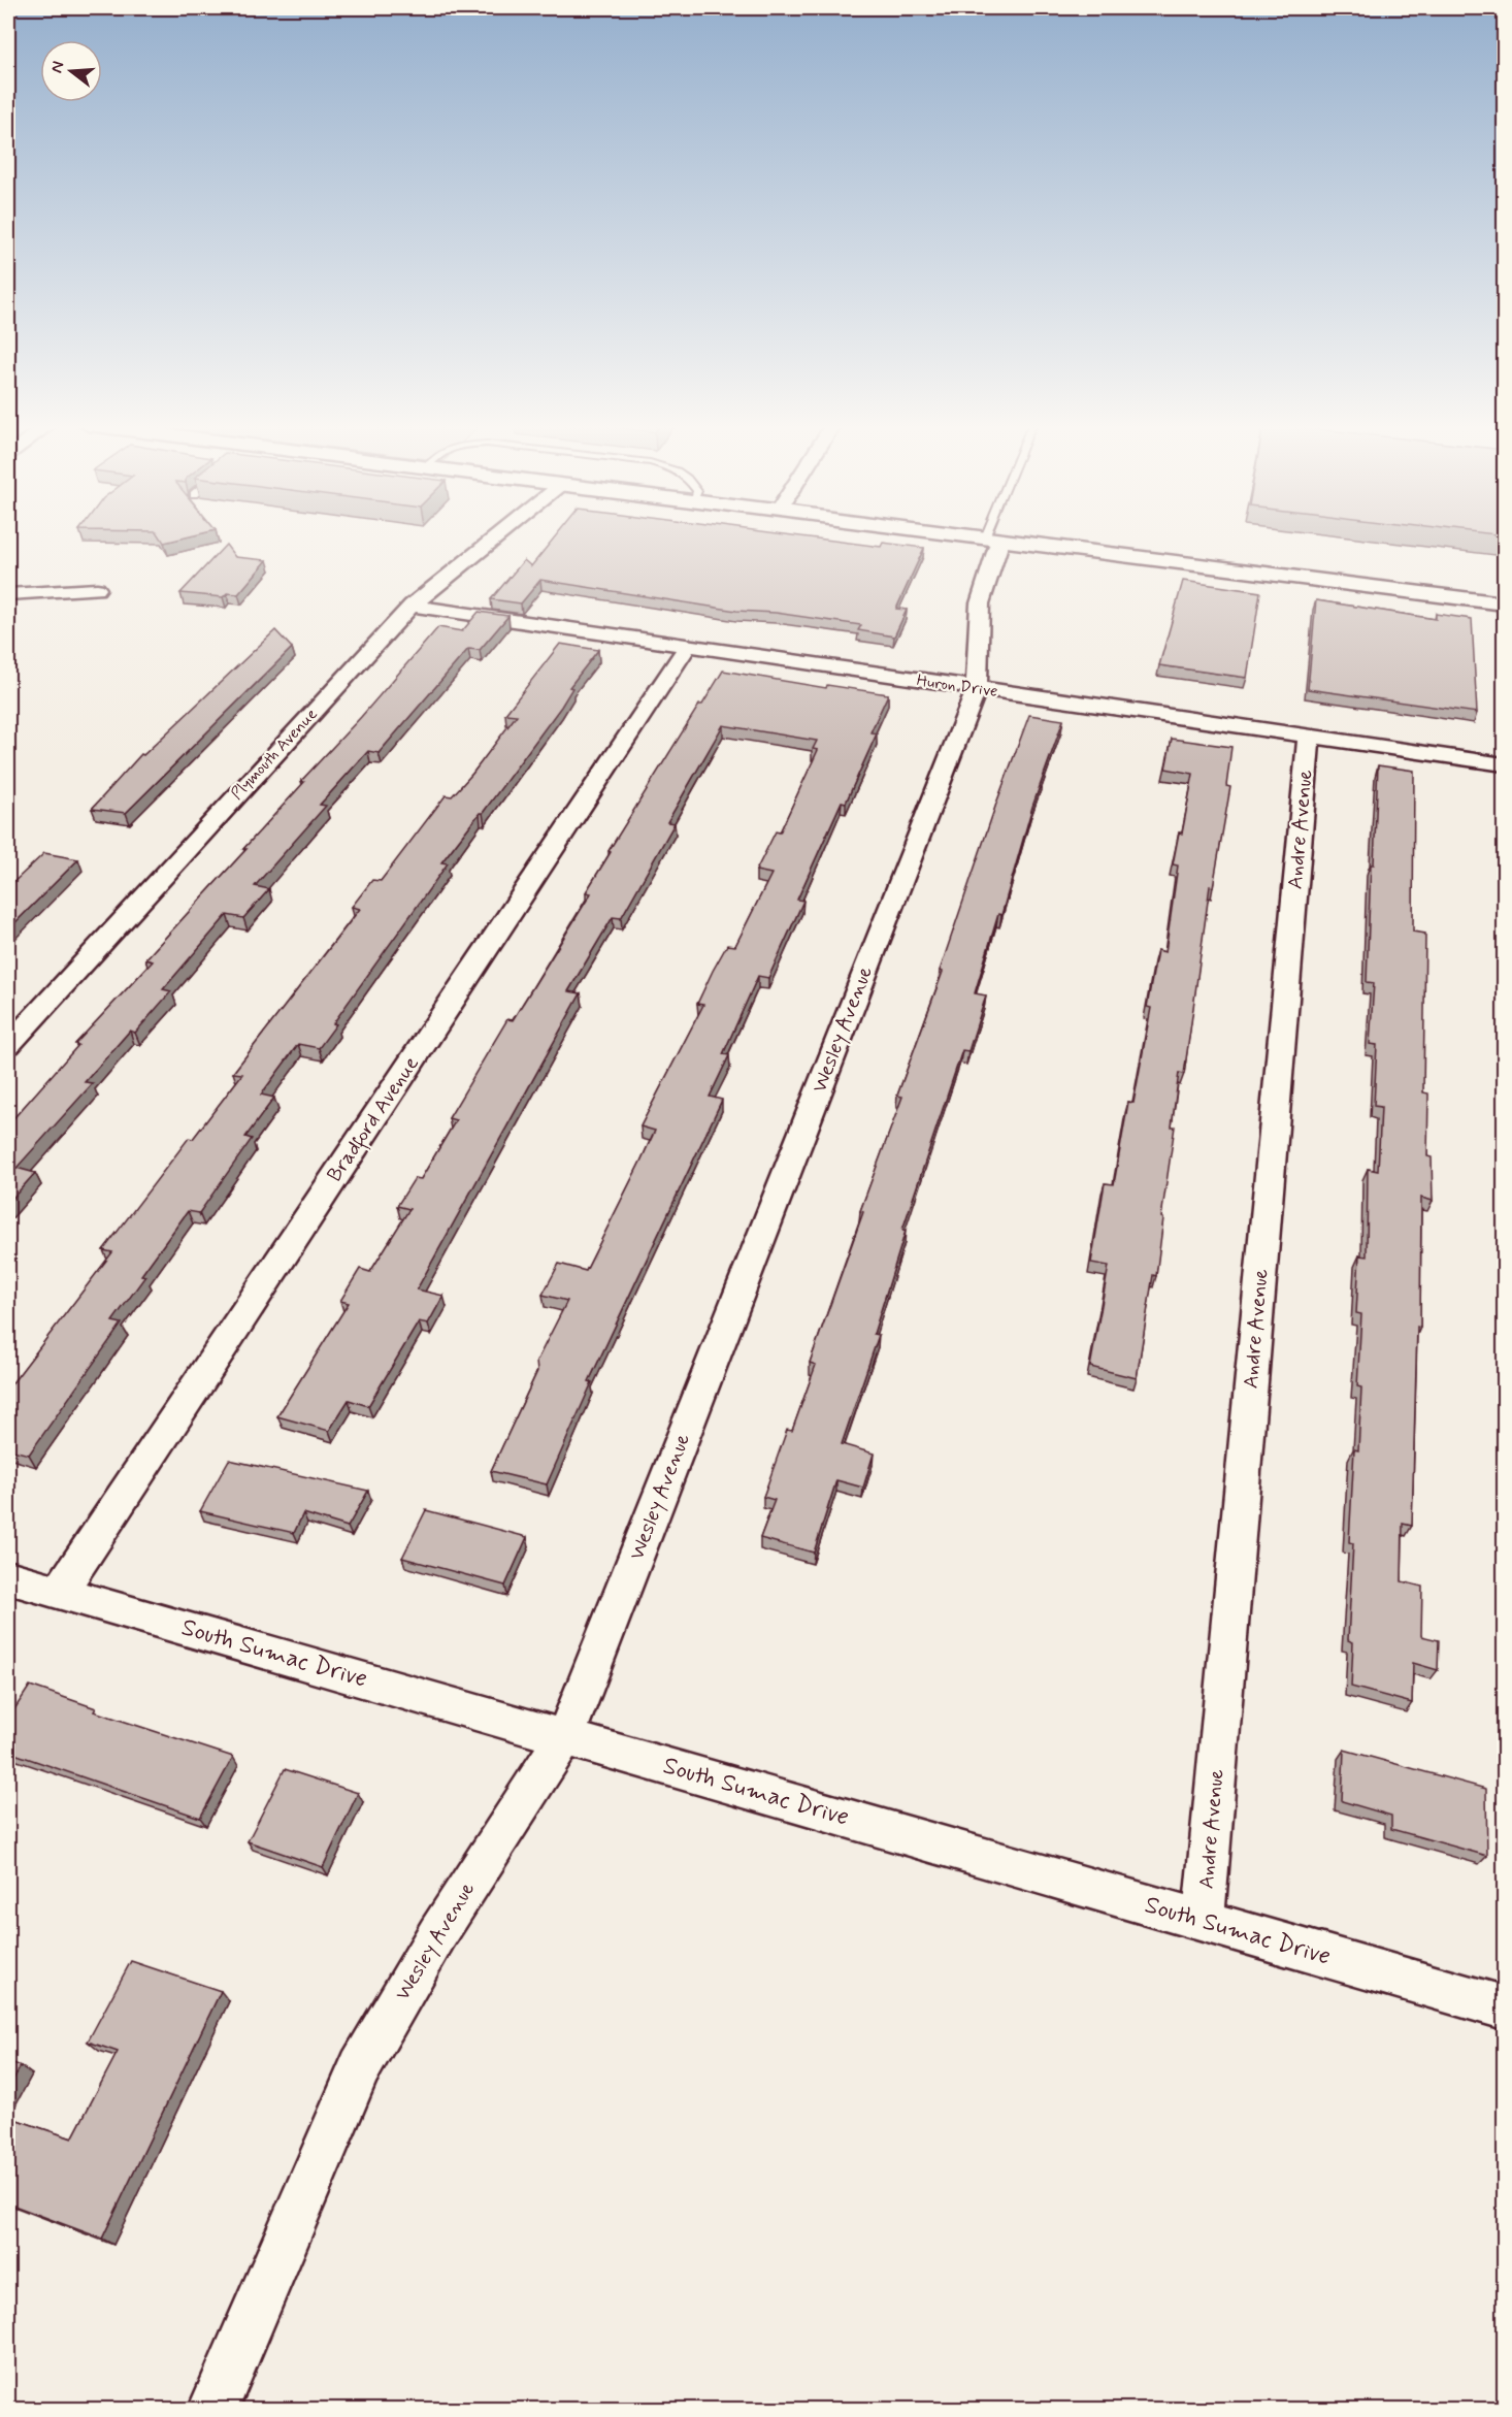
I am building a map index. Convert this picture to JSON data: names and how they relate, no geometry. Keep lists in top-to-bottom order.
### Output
{
  "streets": {
    "street": [
      "Huron Drive",
      "Plymouth Avenue",
      "Andre Avenue",
      "Wesley Avenue",
      "Bradford Avenue",
      "South Sumac Drive"
    ]
  },
  "crossings": [
    ["Huron Drive", "Plymouth Avenue"],
    ["Huron Drive", "Andre Avenue"],
    ["Huron Drive", "Wesley Avenue"],
    ["Huron Drive", "Bradford Avenue"],
    ["Andre Avenue", "South Sumac Drive"],
    ["Wesley Avenue", "South Sumac Drive"],
    ["Bradford Avenue", "South Sumac Drive"]
  ],
  "north": "left"
}
